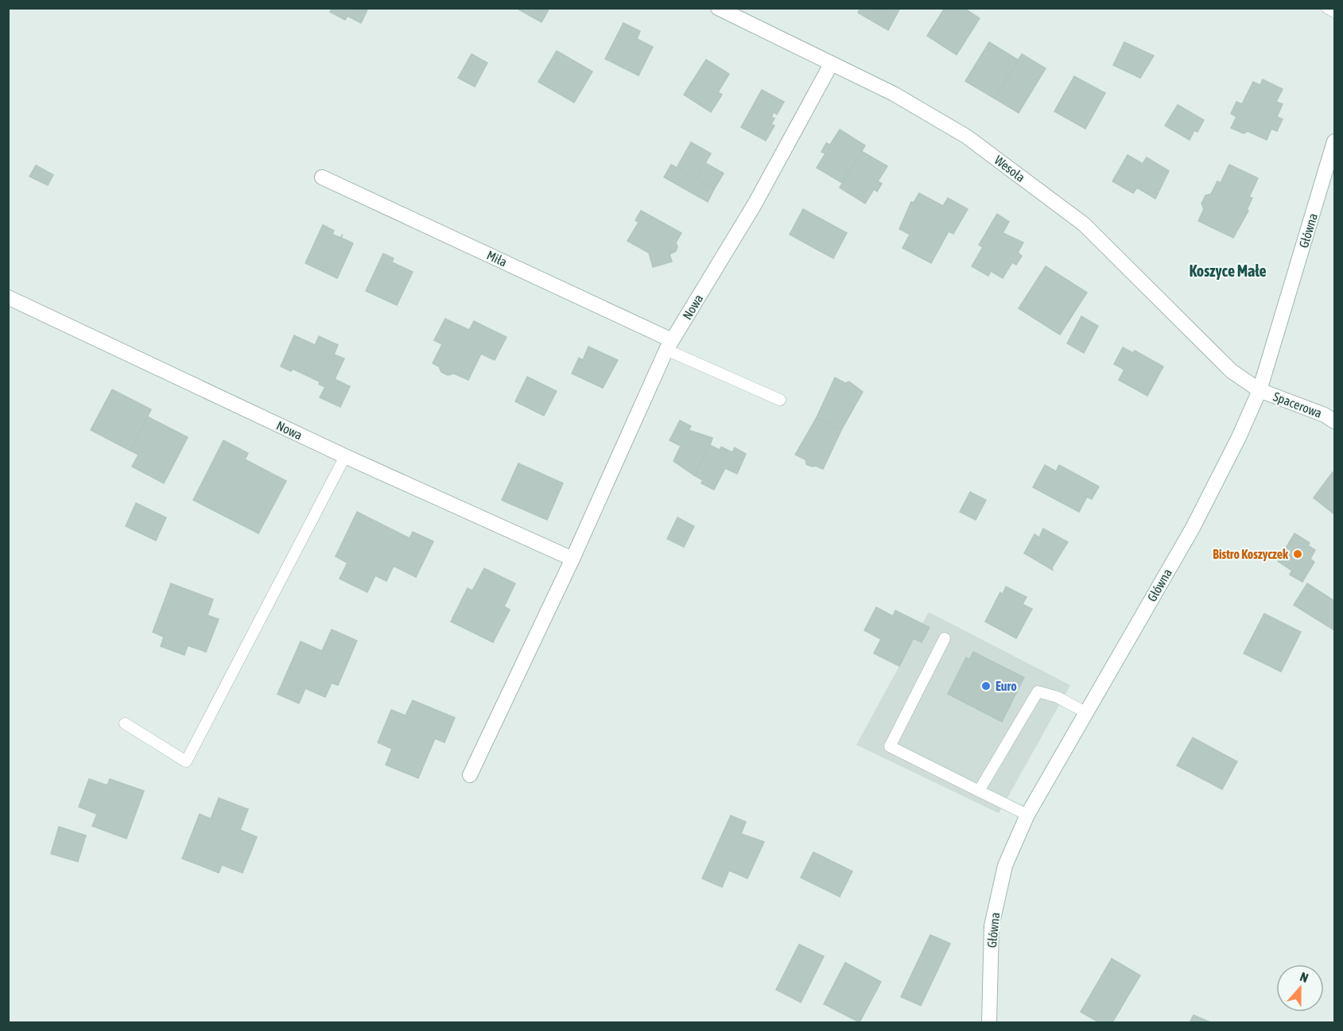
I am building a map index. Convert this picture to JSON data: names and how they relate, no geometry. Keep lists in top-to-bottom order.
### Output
{
  "streets": {
    "street": [
      "Wesoła",
      "Główna",
      "Miła",
      "Nowa",
      "Spacerowa"
    ]
  },
  "crossings": [
    ["Wesoła", "Główna"],
    ["Wesoła", "Nowa"],
    ["Wesoła", "Spacerowa"],
    ["Główna", "Spacerowa"],
    ["Miła", "Nowa"]
  ],
  "districts": ["Koszyce Małe"],
  "places": ["Bistro Koszyczek", "Euro"],
  "north": "top"
}
